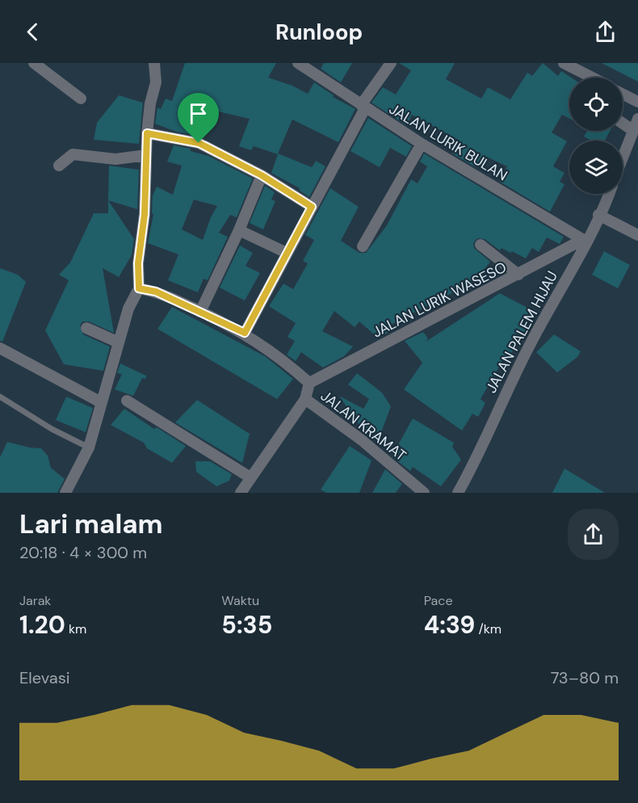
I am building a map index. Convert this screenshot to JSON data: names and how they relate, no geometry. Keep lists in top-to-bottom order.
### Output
{
  "streets": {
    "street": [
      "JALAN LURIK BULAN",
      "JALAN LURIK WASESO",
      "JALAN PALEM HIJAU",
      "JALAN KRAMAT"
    ]
  },
  "crossings": [
    ["JALAN LURIK BULAN", "JALAN LURIK WASESO"],
    ["JALAN LURIK BULAN", "JALAN PALEM HIJAU"],
    ["JALAN LURIK WASESO", "JALAN PALEM HIJAU"]
  ],
  "page": {
    "header": "Runloop",
    "heading": ["Lari malam", "20:18 · 4 × 300 m"],
    "stats": [
      ["Jarak", "1.20 km"],
      ["Waktu", "5:35"],
      ["Pace", "4:39 /km"]
    ],
    "chart": ["Elevasi", "73–80 m"]
  }
}
